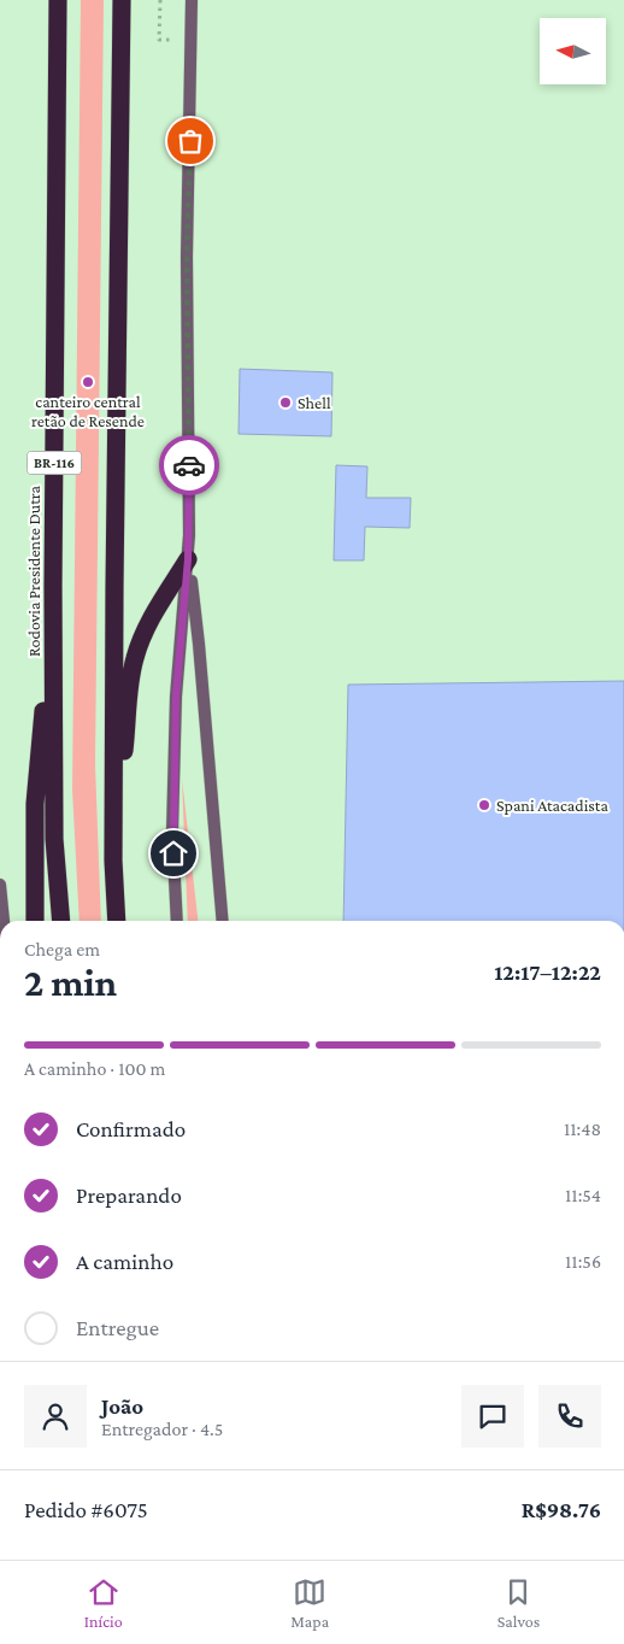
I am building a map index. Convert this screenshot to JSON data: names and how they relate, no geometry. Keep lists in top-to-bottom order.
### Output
{
  "streets": {
    "highway": ["BR-116", "Rodovia Presidente Dutra"]
  },
  "places": ["canteiro central retão de Resende", "Shell", "Spani Atacadista"],
  "north": "left",
  "page": {
    "heading": ["2 min", "Chega em", "12:17–12:22"],
    "panel": [
      "João",
      "Entregador · 4.5",
      "Pedido #6075",
      "R$98.76"
    ],
    "bar": "A caminho · 100 m",
    "list": [
      ["Confirmado", "11:48"],
      ["Preparando", "11:54"],
      ["A caminho", "11:56"],
      "Entregue"
    ],
    "tabs": ["Início", "Mapa", "Salvos"]
  }
}
